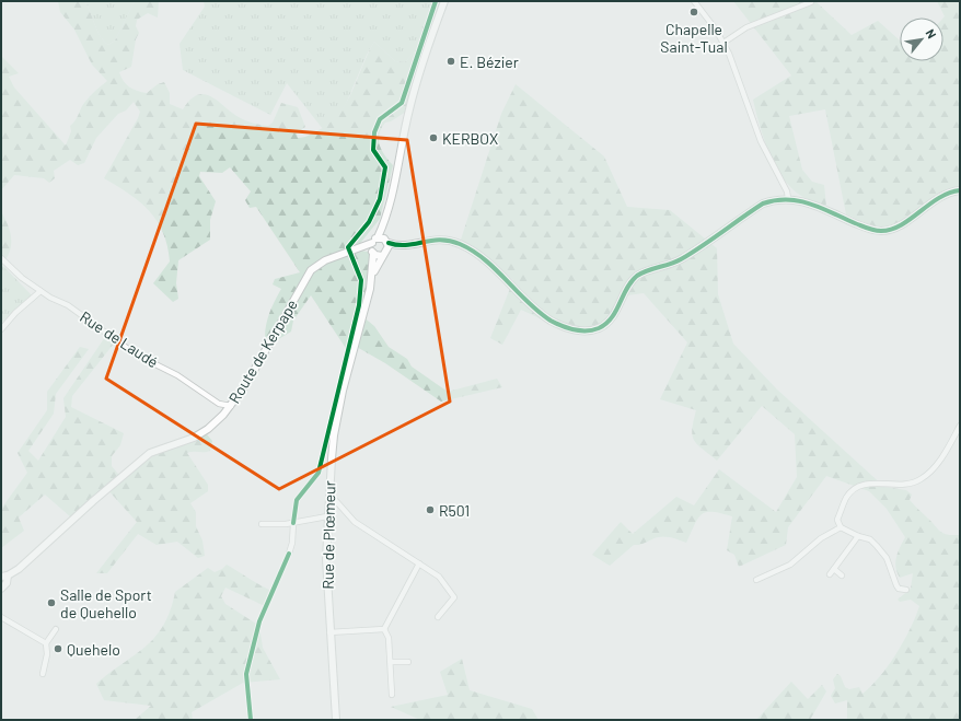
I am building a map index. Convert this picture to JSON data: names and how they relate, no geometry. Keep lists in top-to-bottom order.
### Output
{
  "streets": {
    "main road": ["Route de Kerpape", "Rue de Plœmeur"],
    "street": ["Rue de Laudé"]
  },
  "crossings": [
    ["Rue de Laudé", "Route de Kerpape"],
    ["Route de Kerpape", "Rue de Plœmeur"]
  ],
  "places": [
    "Chapelle Saint-Tual",
    "E. Bézier",
    "KERBOX",
    "R501",
    "Salle de Sport de Quehello",
    "Quehelo"
  ],
  "north": "top right"
}
